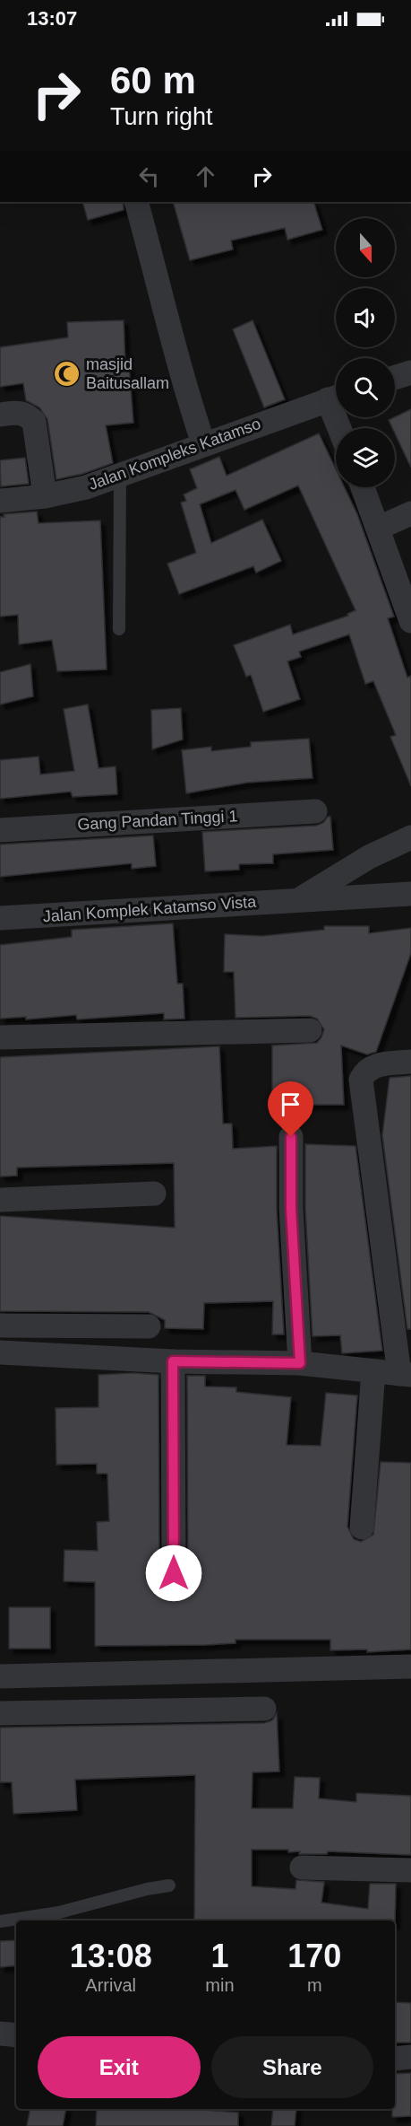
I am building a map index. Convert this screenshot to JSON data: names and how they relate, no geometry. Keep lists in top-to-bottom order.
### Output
{
  "streets": {
    "street": ["Jalan Kompleks Katamso", "Gang Pandan Tinggi 1", "Jalan Komplek Katamso Vista"]
  },
  "places": {
    "mosque": ["masjid Baitusallam"]
  },
  "north": "bottom",
  "page": {
    "status": "13:07",
    "turn": ["60 m", "Turn right"],
    "eta": [
      "13:08",
      "Arrival",
      "1",
      "min",
      "170",
      "m"
    ],
    "buttons": ["Exit", "Share"]
  }
}
